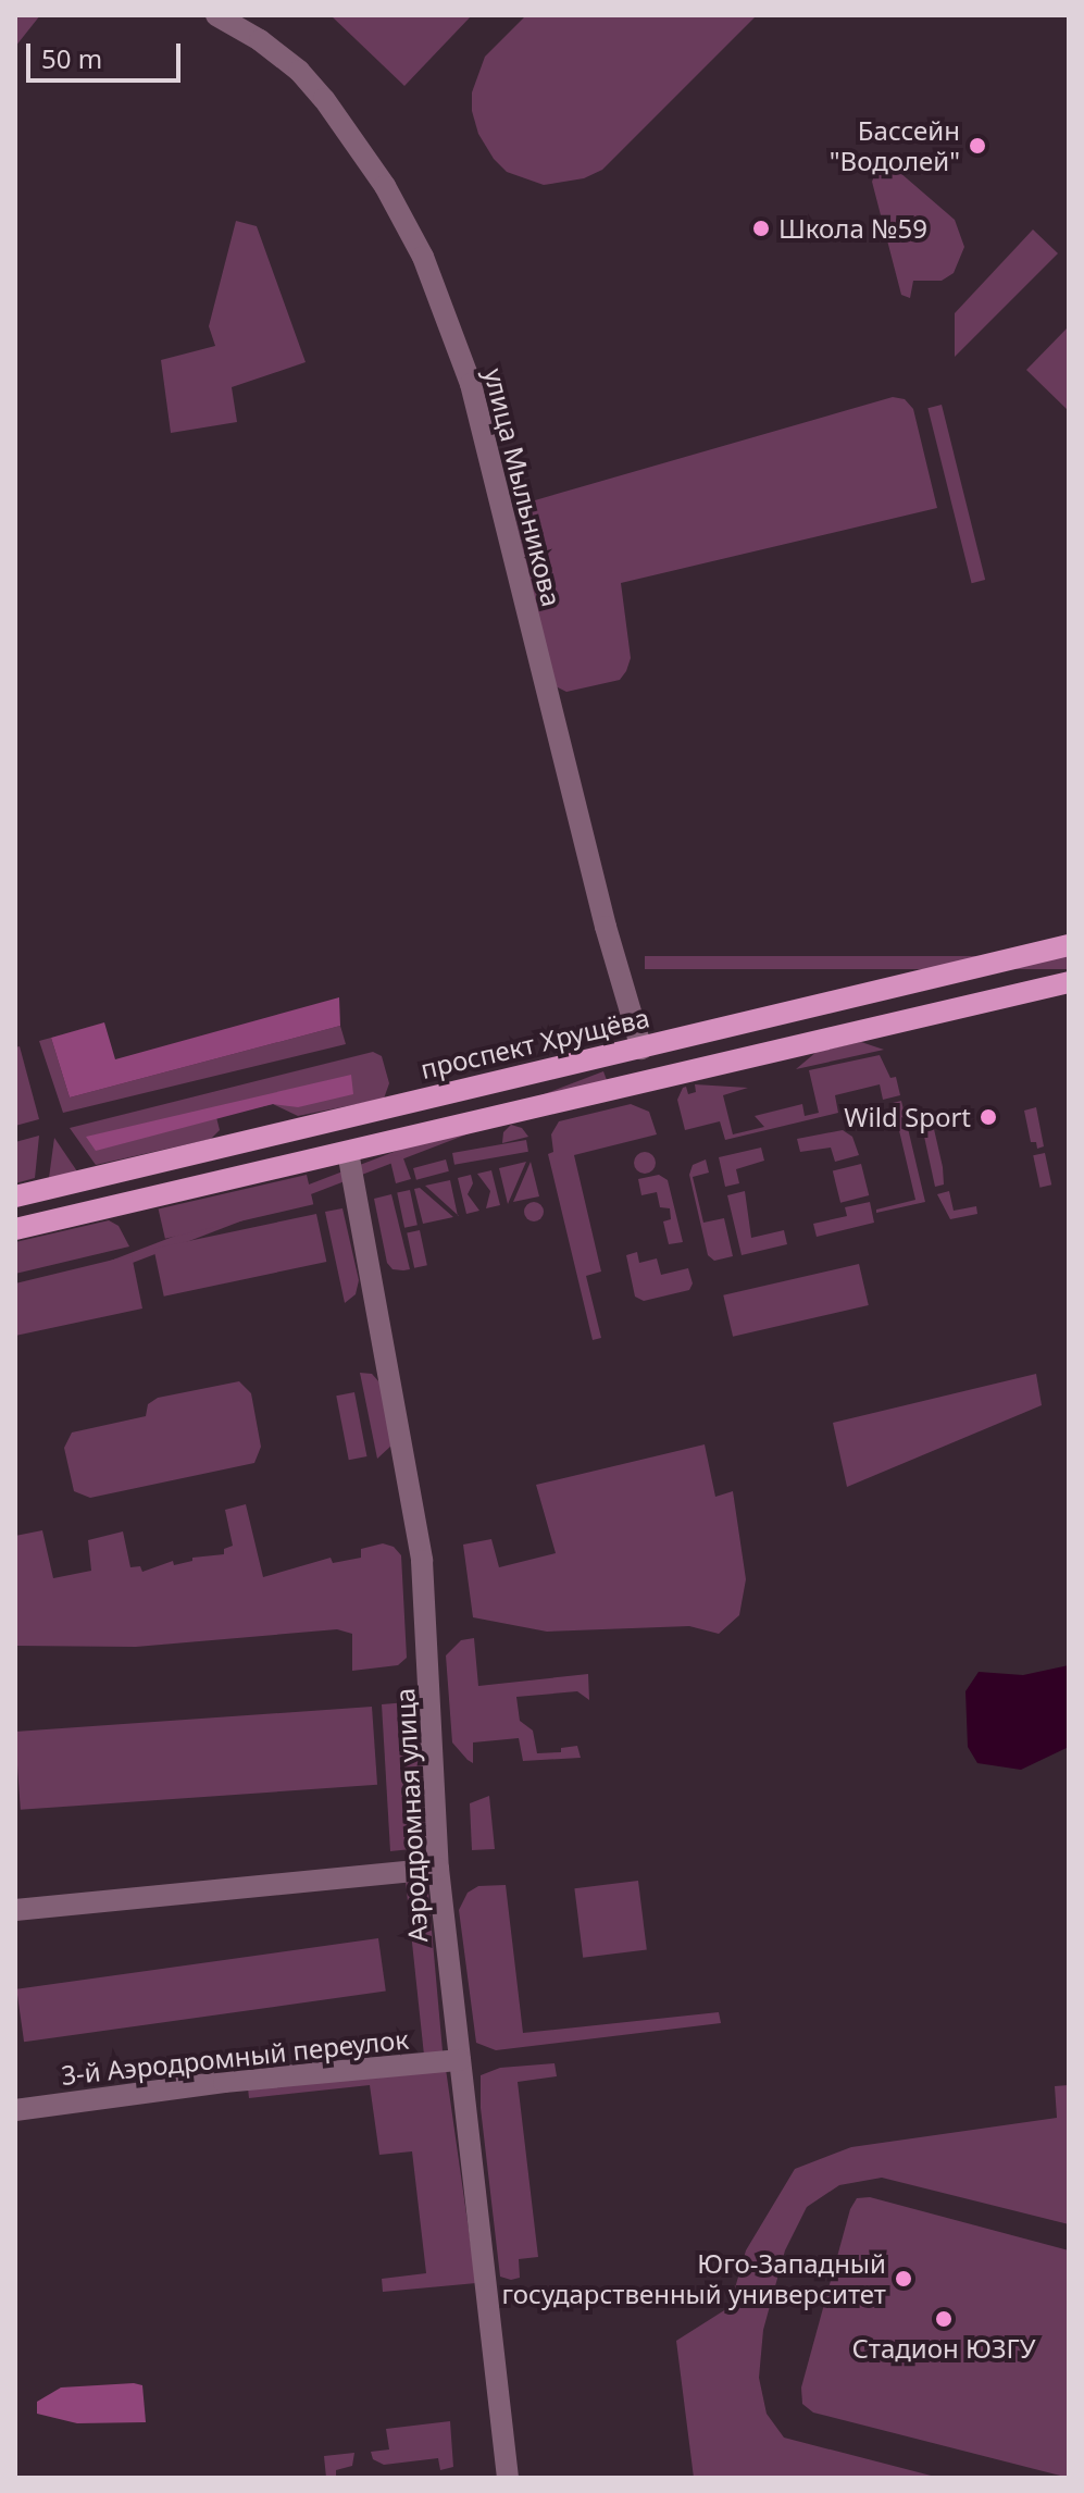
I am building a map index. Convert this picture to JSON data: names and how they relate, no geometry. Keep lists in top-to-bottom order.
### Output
{
  "streets": {
    "main road": ["проспект Хрущёва"],
    "street": ["улица Мыльникова", "Аэродромная улица", "3-й Аэродромный переулок"]
  },
  "crossings": [
    ["улица Мыльникова", "проспект Хрущёва"],
    ["Аэродромная улица", "3-й Аэродромный переулок"]
  ],
  "places": [
    "Бассейн \"Водолей\"",
    "Школа №59",
    "Wild Sport",
    "Юго-Западный государственный университет",
    "Стадион ЮЗГУ"
  ],
  "scale_bar": "50 m"
}
